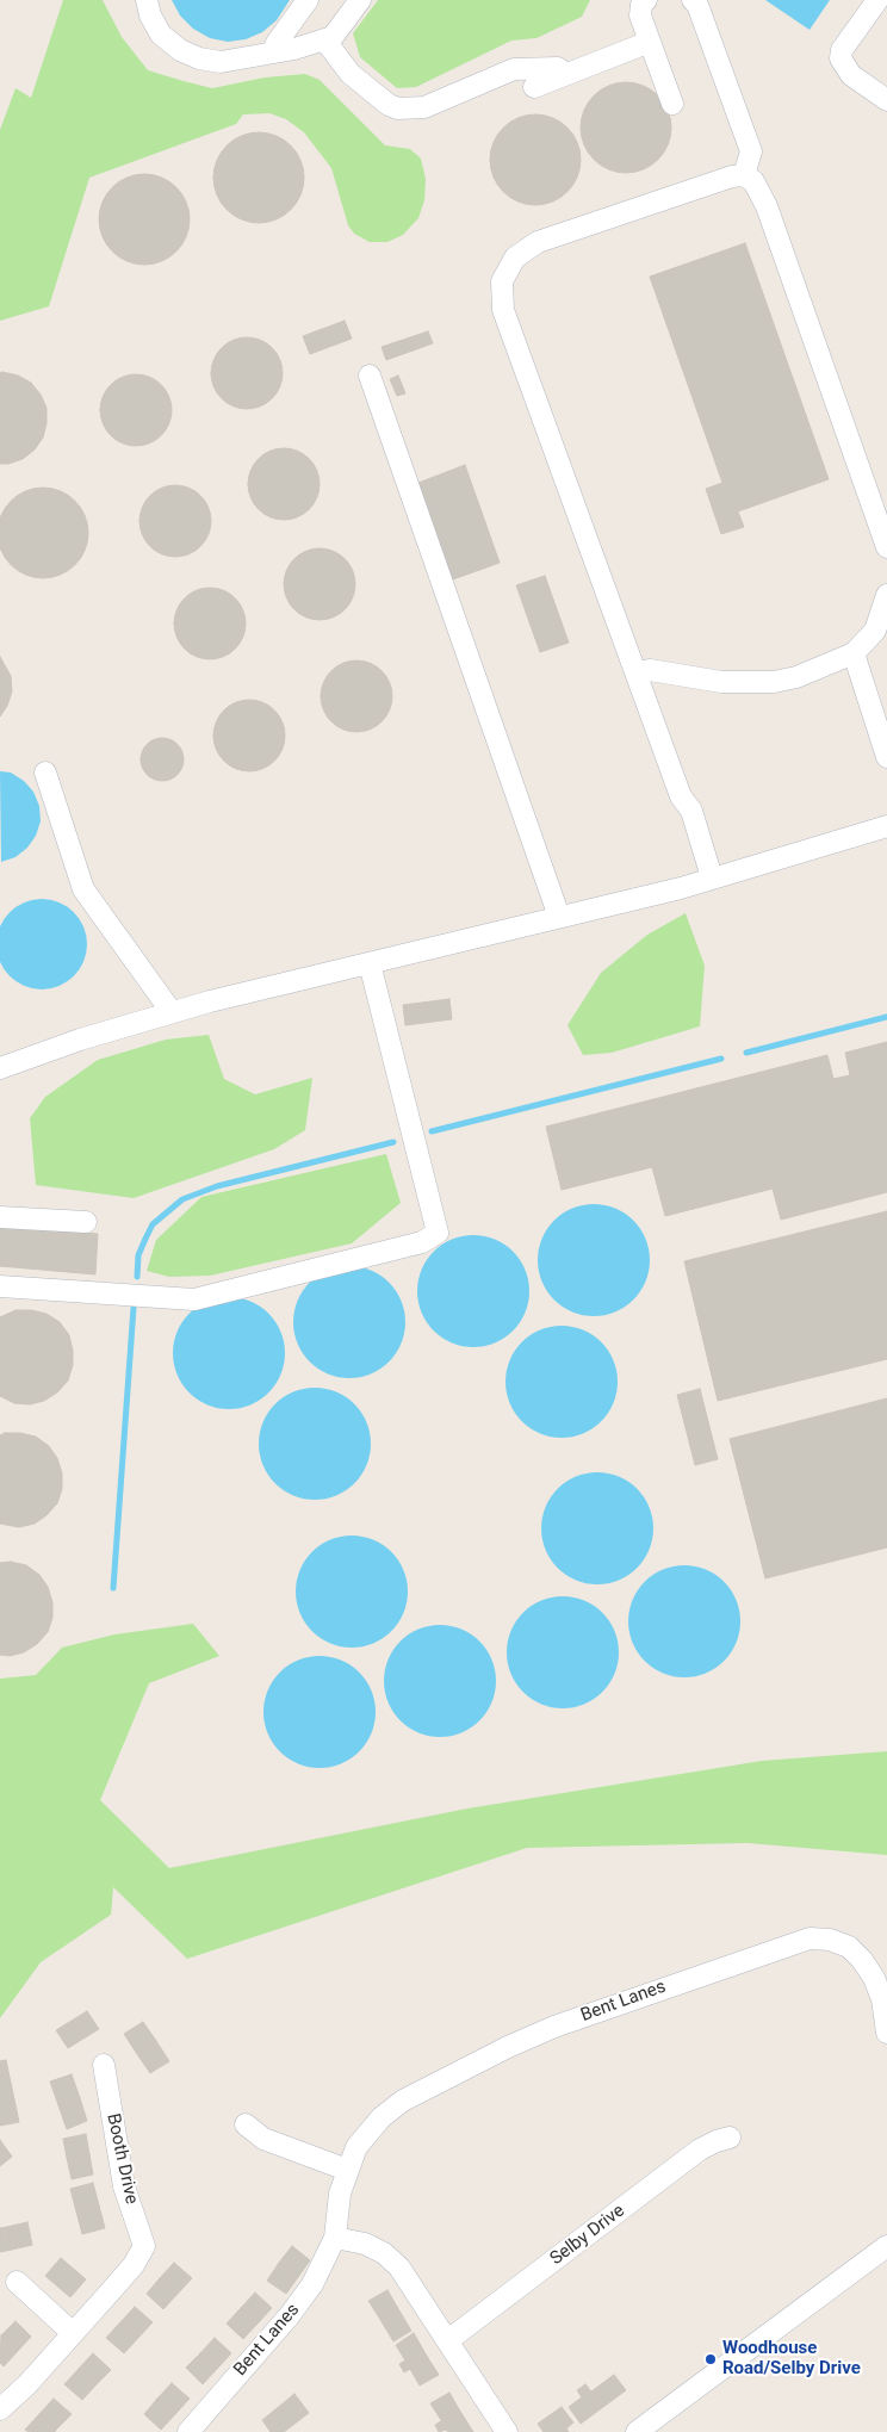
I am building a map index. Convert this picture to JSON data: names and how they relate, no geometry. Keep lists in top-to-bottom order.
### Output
{
  "streets": {
    "street": ["Bent Lanes", "Booth Drive", "Selby Drive"]
  },
  "places": ["Woodhouse Road/Selby Drive"]
}
